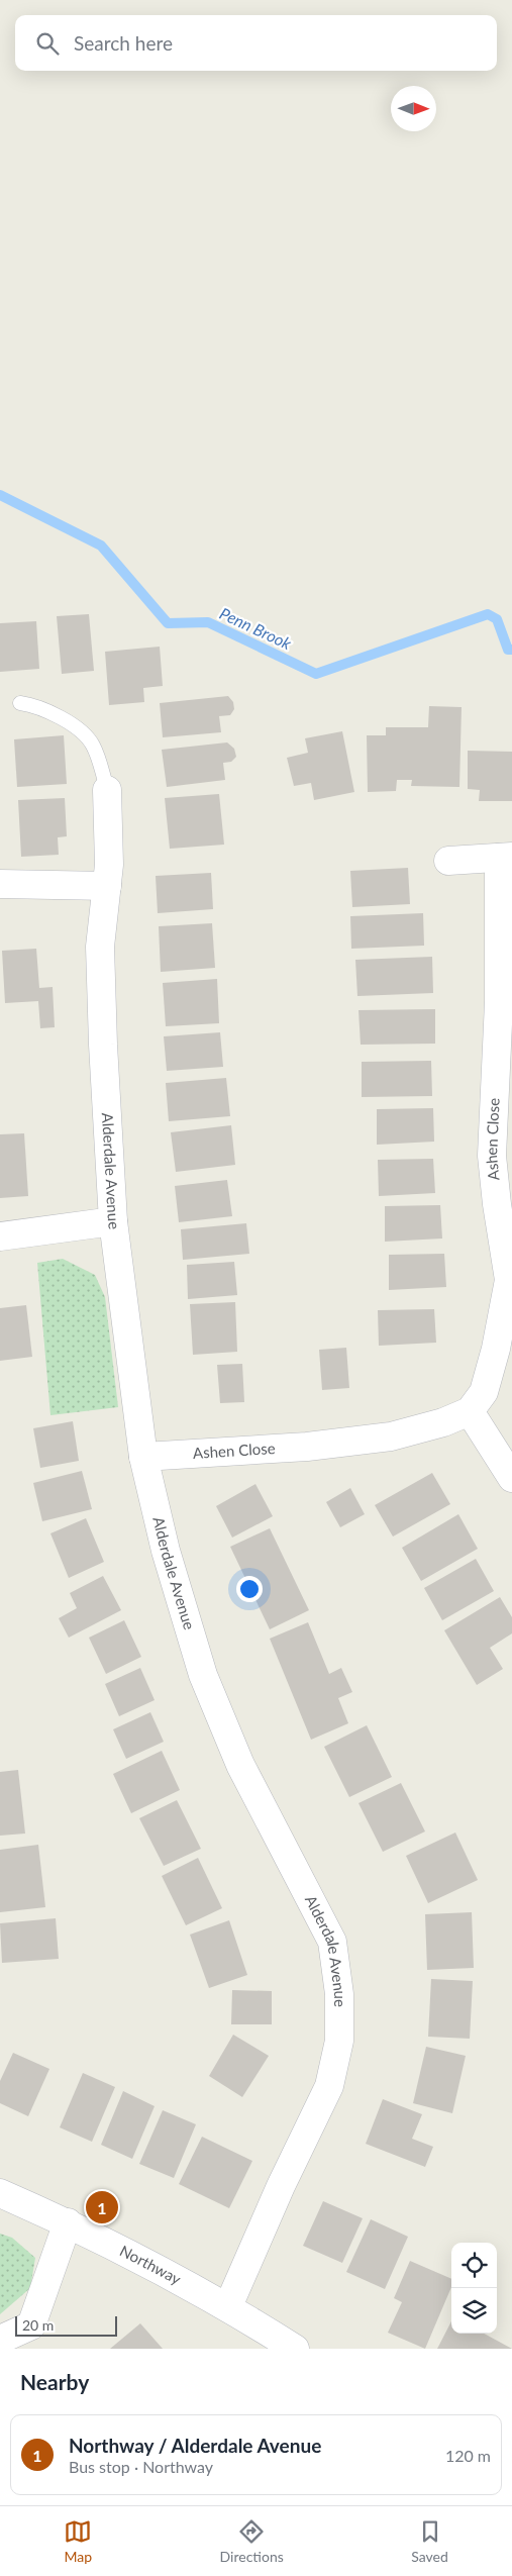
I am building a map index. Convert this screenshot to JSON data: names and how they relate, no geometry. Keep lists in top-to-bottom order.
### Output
{
  "streets": {
    "street": ["Ashen Close", "Alderdale Avenue", "Northway"]
  },
  "crossings": [
    ["Ashen Close", "Alderdale Avenue"],
    ["Alderdale Avenue", "Northway"]
  ],
  "water": ["Penn Brook"],
  "scale_bar": "20 m",
  "north": "right",
  "page": {
    "search": "Search here",
    "pins": "1",
    "scale": "20 m",
    "heading": "Nearby",
    "list": [
      {
        "mark": "1",
        "name": "Northway / Alderdale Avenue",
        "note": "Bus stop · Northway",
        "value": "120 m"
      }
    ],
    "nav": ["Map", "Directions", "Saved"]
  }
}
